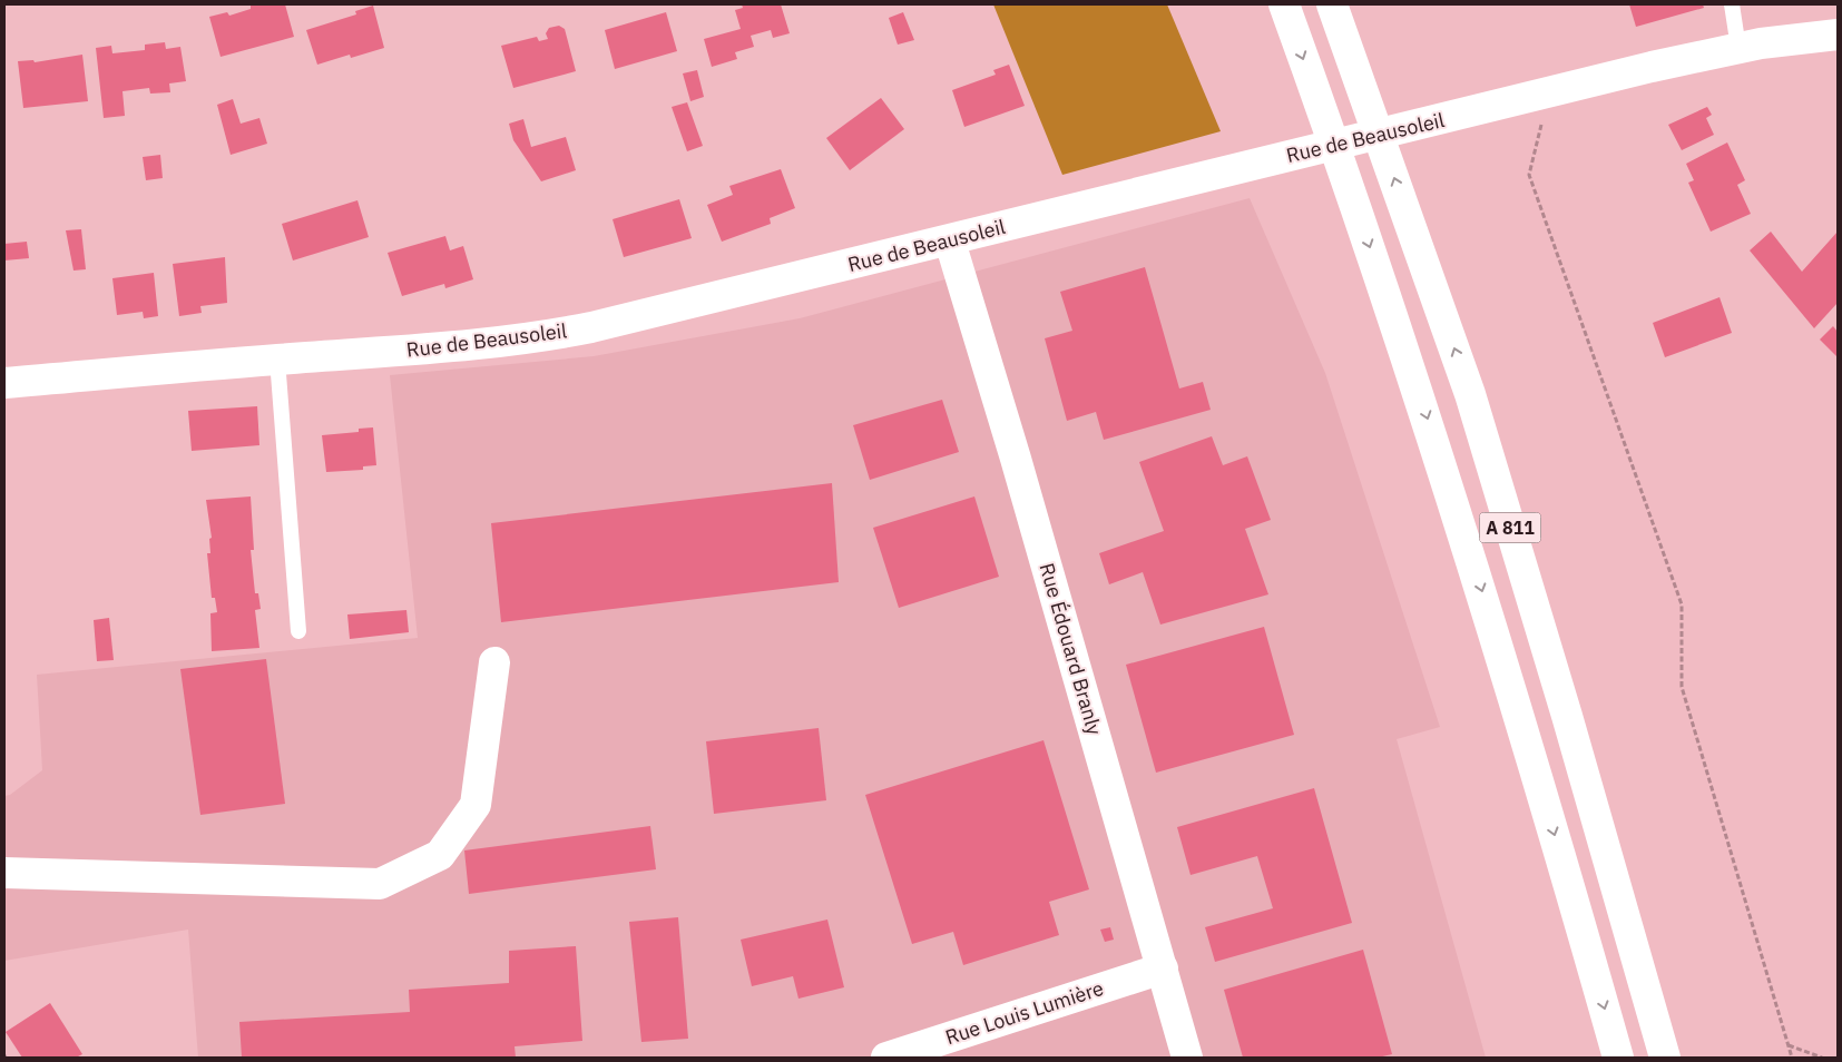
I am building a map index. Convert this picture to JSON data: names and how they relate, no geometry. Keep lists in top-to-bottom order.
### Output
{
  "streets": {
    "main road": [
      "Rue de Beausoleil",
      "A 811",
      "Rue Édouard Branly",
      "Rue Louis Lumière"
    ]
  },
  "crossings": [
    ["Rue de Beausoleil", "Rue Édouard Branly"],
    ["Rue Édouard Branly", "Rue Louis Lumière"]
  ]
}
